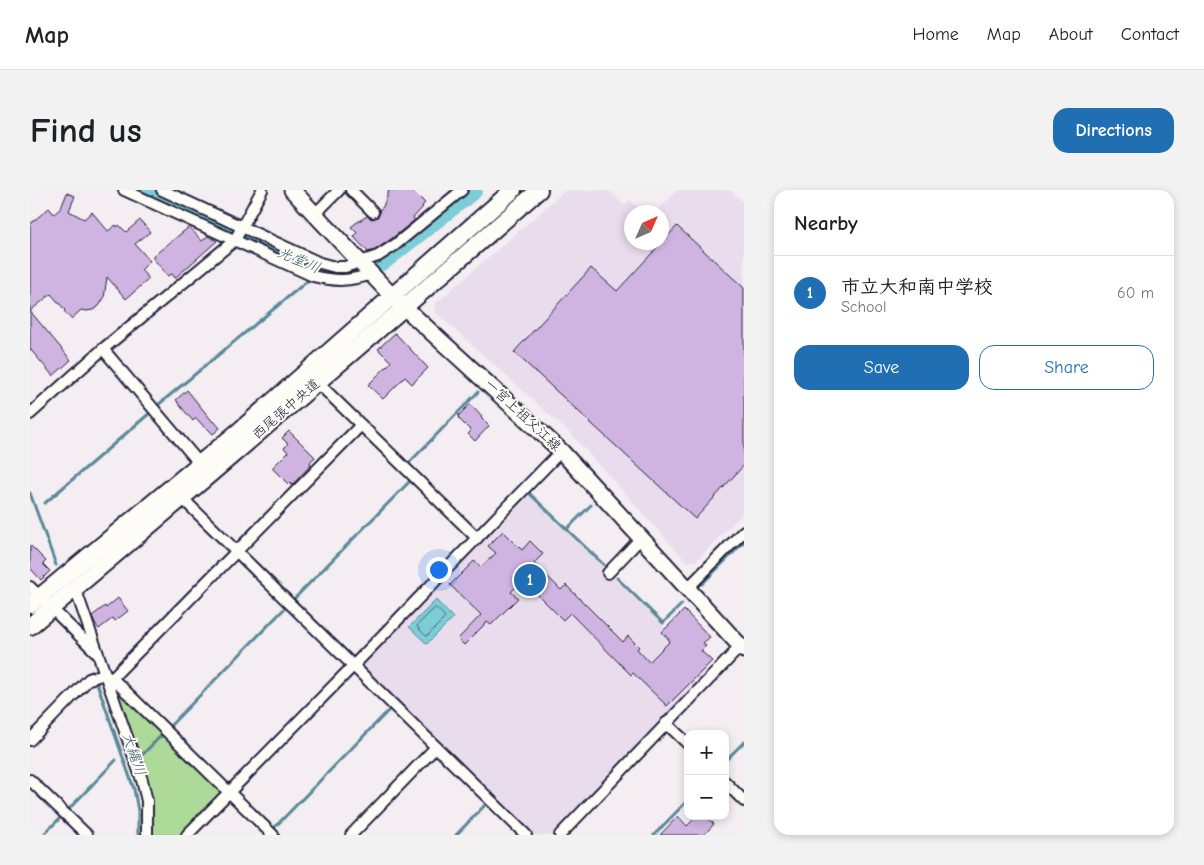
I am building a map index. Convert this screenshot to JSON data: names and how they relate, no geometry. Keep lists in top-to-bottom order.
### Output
{
  "streets": {
    "main road": ["西尾張中央道", "一宮上祖父江線"]
  },
  "crossings": [
    ["西尾張中央道", "一宮上祖父江線"]
  ],
  "water": ["光堂川", "大縄川"],
  "north": "top right",
  "page": {
    "header": "Map",
    "nav": [
      "Home",
      "Map",
      "About",
      "Contact"
    ],
    "buttons": [
      "Directions",
      ["Save", "Share"]
    ],
    "title": "Find us",
    "heading": "Nearby",
    "list": [
      {
        "mark": "1",
        "name": "市立大和南中学校",
        "note": "School",
        "value": "60 m"
      }
    ],
    "pins": "1",
    "map_buttons": ["+", "−"]
  }
}
